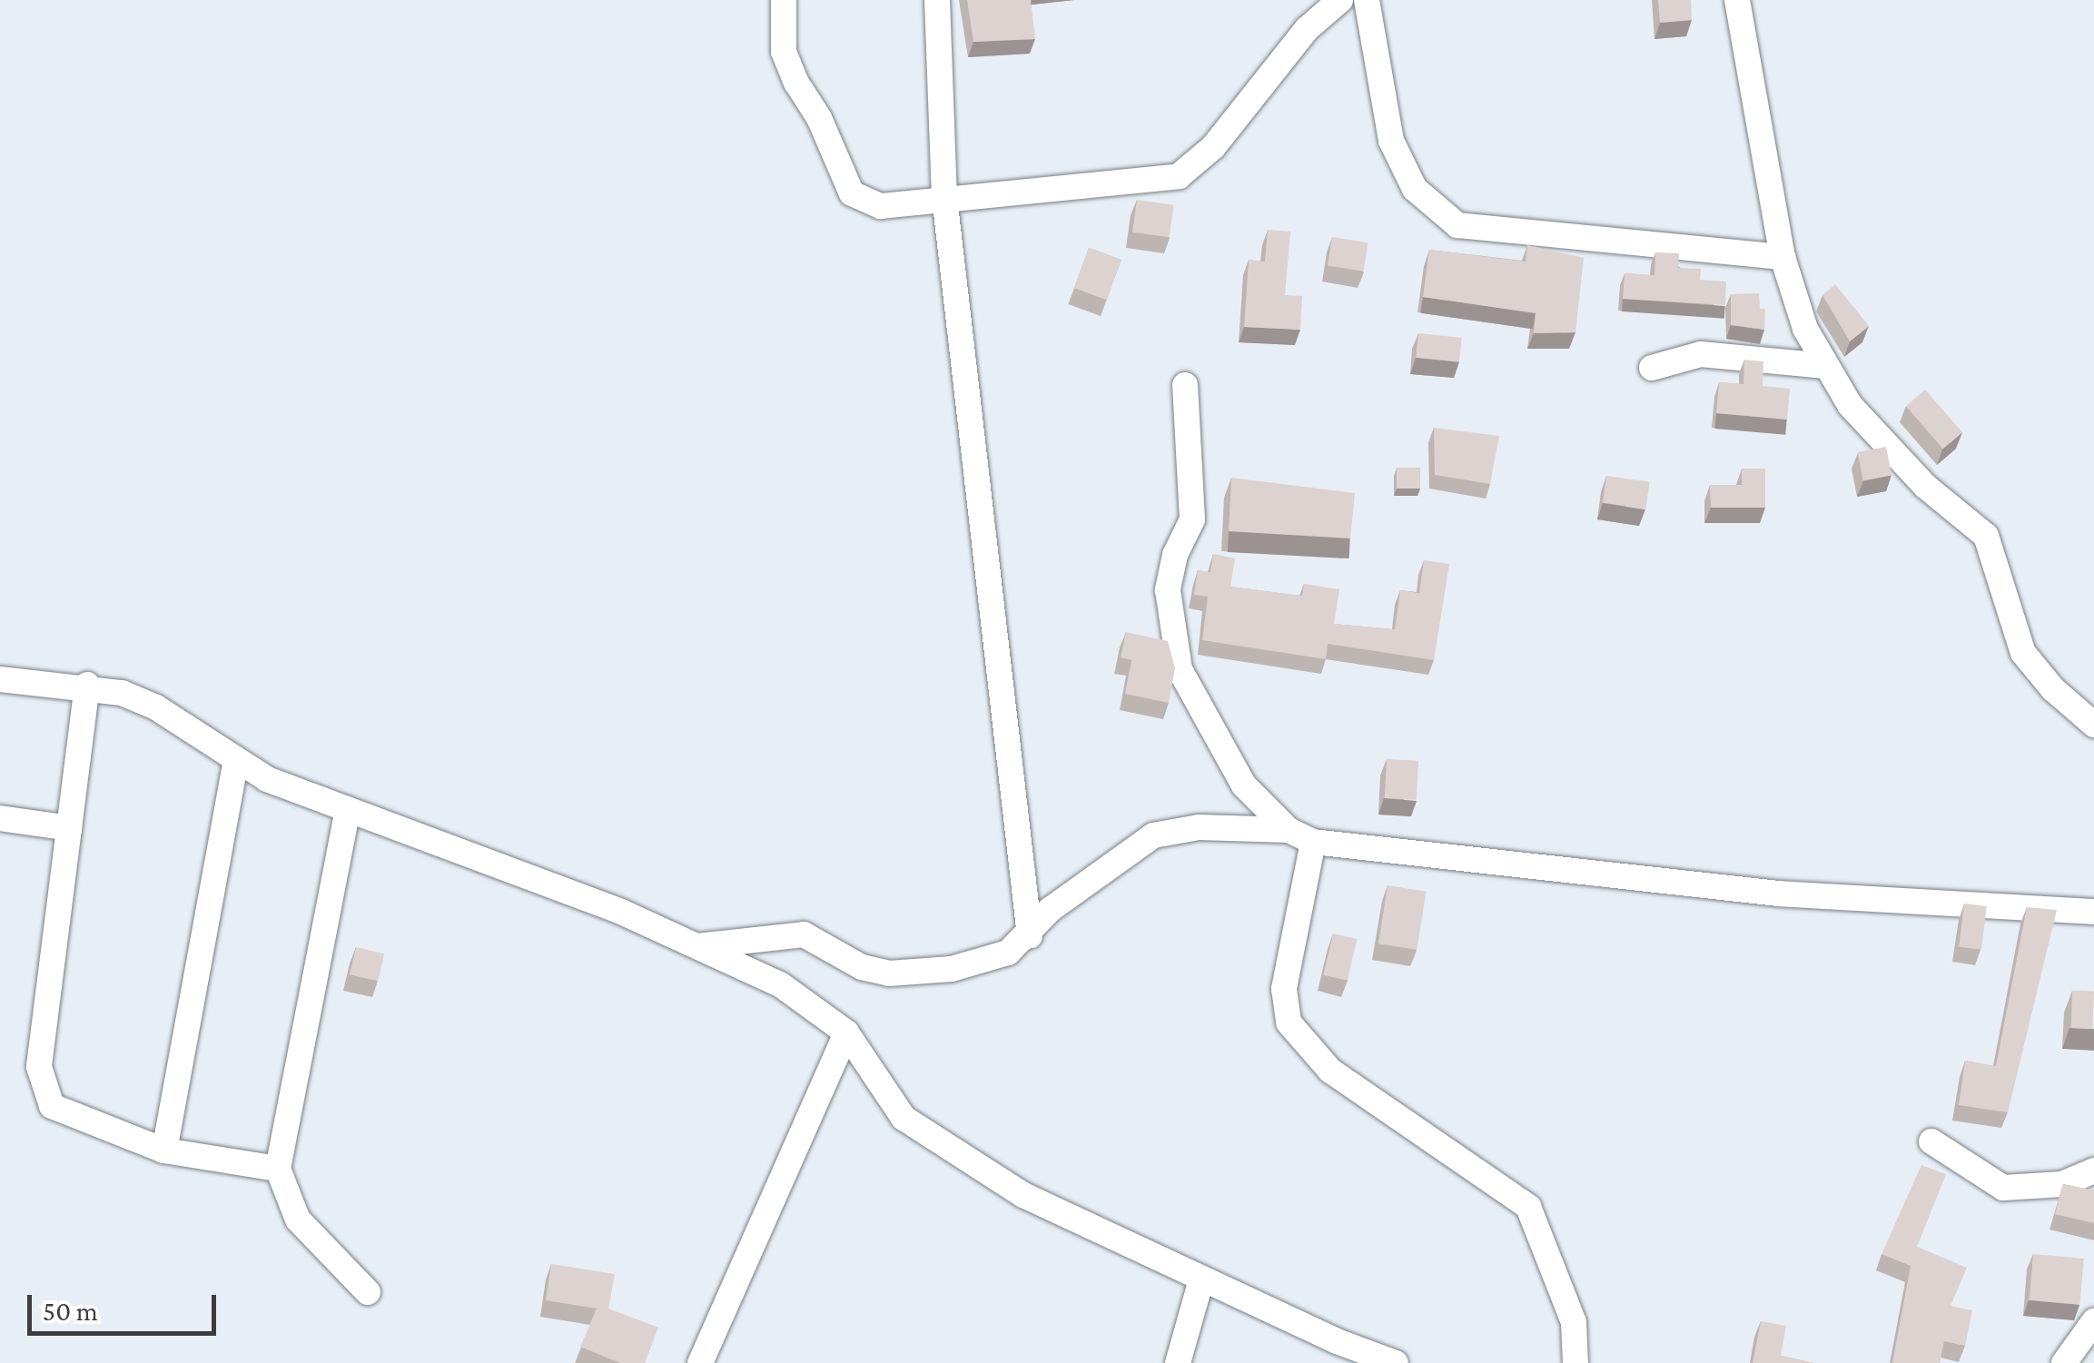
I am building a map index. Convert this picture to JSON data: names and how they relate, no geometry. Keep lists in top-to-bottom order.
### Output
{
  "scale_bar": "50 m"
}
